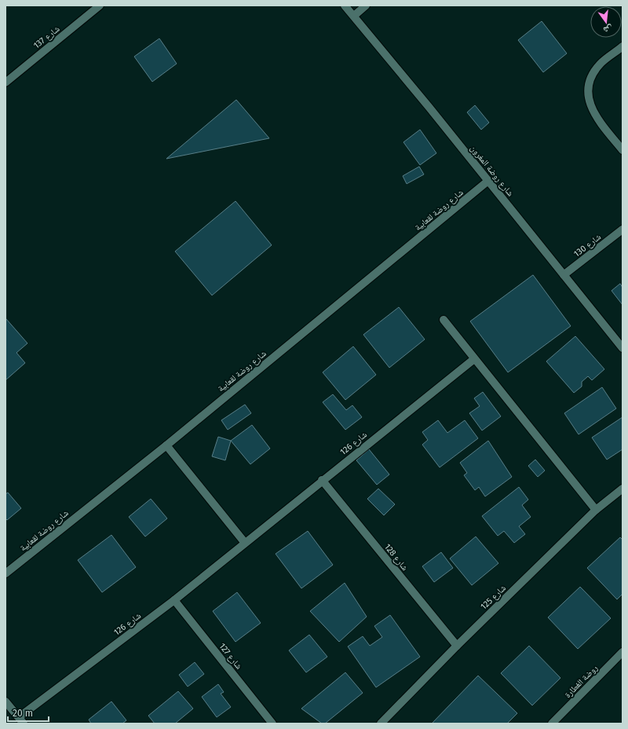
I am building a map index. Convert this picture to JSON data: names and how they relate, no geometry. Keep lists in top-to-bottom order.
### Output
{
  "streets": {
    "street": [
      "شارع 137",
      "شارع روضة المغرون",
      "شارع روضة لقعابية",
      "شارع 130",
      "شارع 126",
      "شارع 128",
      "شارع 125",
      "شارع 127",
      "روضة الغطارة"
    ]
  },
  "crossings": [
    ["شارع روضة المغرون", "شارع روضة لقعابية"],
    ["شارع روضة المغرون", "شارع 130"],
    ["شارع 126", "شارع 128"],
    ["شارع 126", "شارع 127"],
    ["شارع 128", "شارع 125"]
  ],
  "scale_bar": "20 m",
  "north": "bottom"
}
